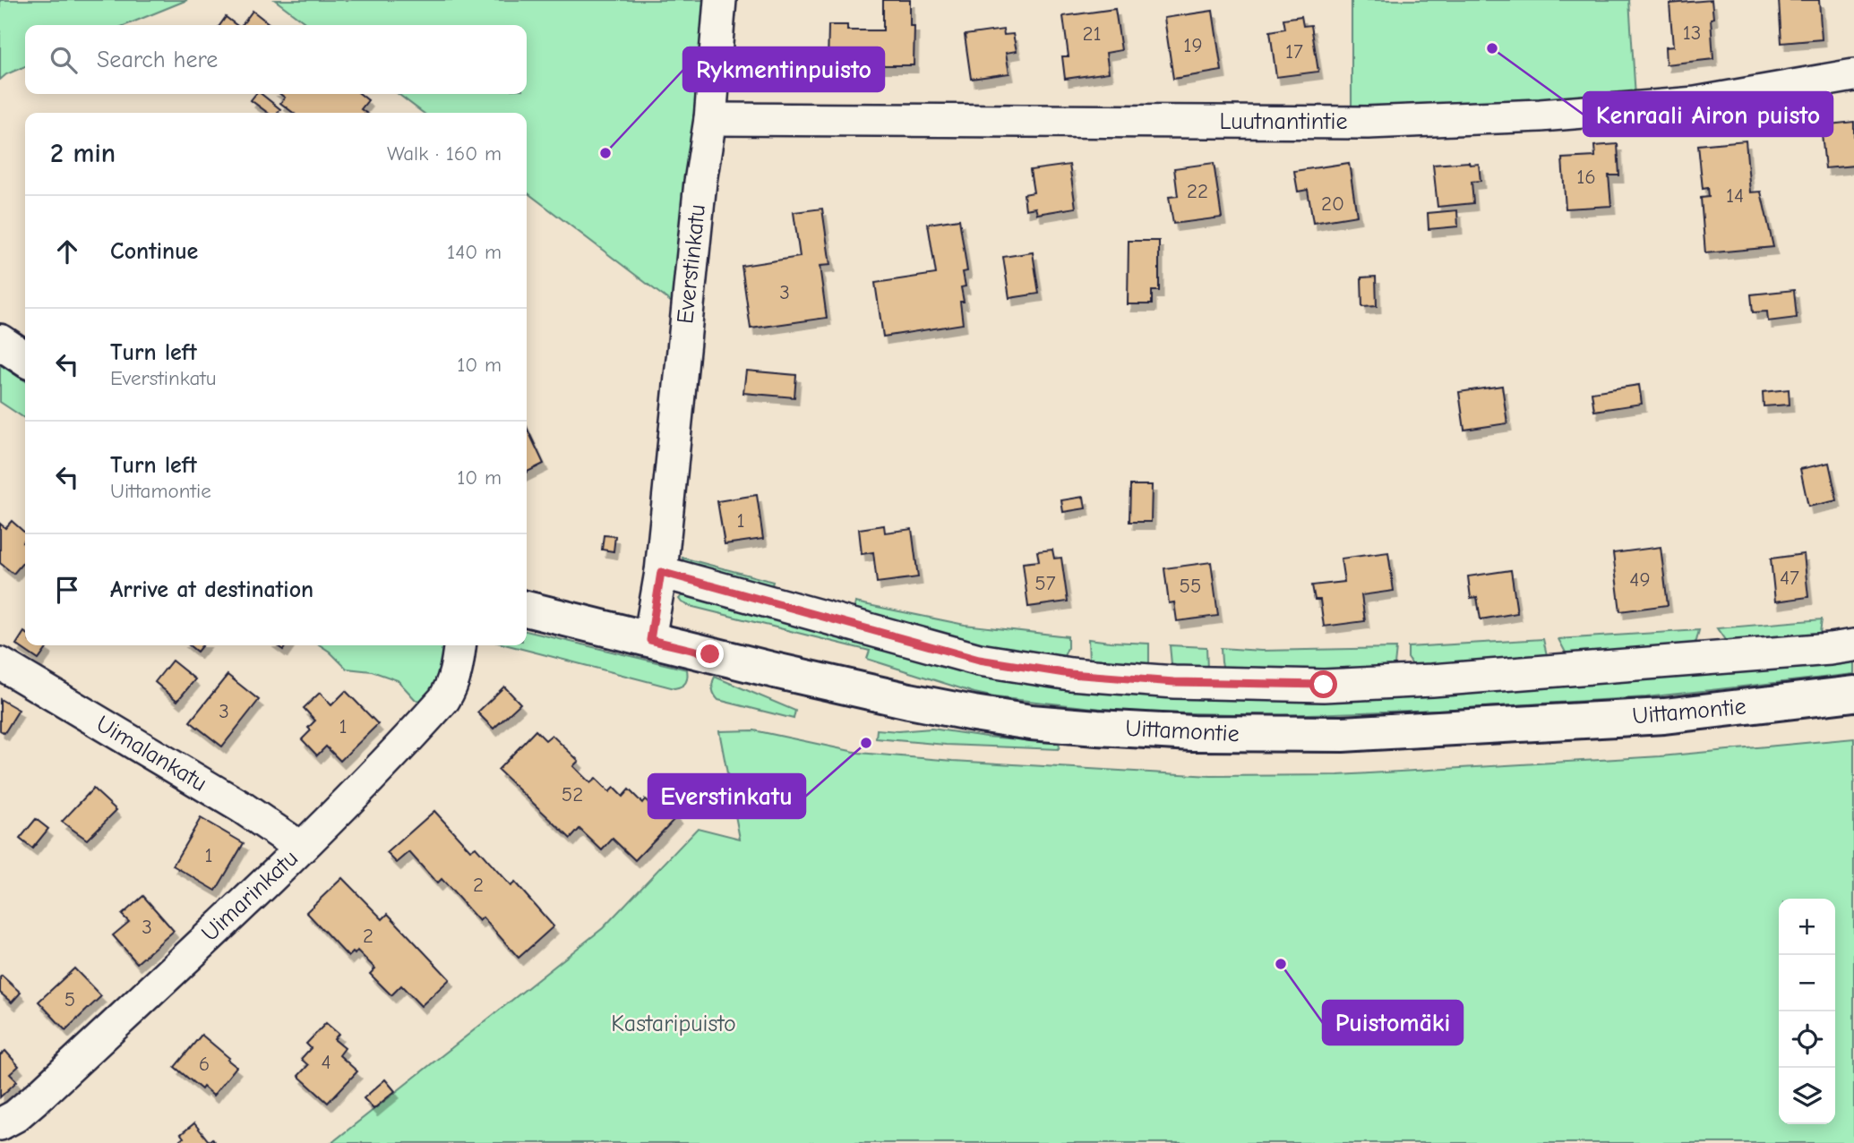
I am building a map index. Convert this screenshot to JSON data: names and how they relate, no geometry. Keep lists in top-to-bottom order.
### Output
{
  "streets": {
    "street": [
      "Luutnantintie",
      "Everstinkatu",
      "Uittamontie",
      "Uimalankatu",
      "Uimarinkatu"
    ]
  },
  "crossings": [
    ["Luutnantintie", "Everstinkatu"],
    ["Everstinkatu", "Uittamontie"],
    ["Uimalankatu", "Uimarinkatu"]
  ],
  "parks": ["Kastaripuisto"],
  "places": [
    "Kenraali Airon puisto",
    "Rykmentinpuisto",
    "Everstinkatu",
    "Puistomäki"
  ],
  "house_numbers": [
    "13",
    "21",
    "19",
    "17",
    "16",
    "22",
    "14",
    "20",
    "3",
    "1",
    "47",
    "49",
    "57",
    "55",
    "3",
    "1",
    "52",
    "1",
    "2",
    "3",
    "2",
    "5",
    "4",
    "6"
  ],
  "page": {
    "search": "Search here",
    "heading": ["2 min", "Walk · 160 m"],
    "list": [
      ["Continue", "140 m"],
      ["Turn left", "Everstinkatu", "10 m"],
      ["Turn left", "Uittamontie", "10 m"],
      "Arrive at destination"
    ],
    "map_buttons": ["+", "−"]
  }
}
